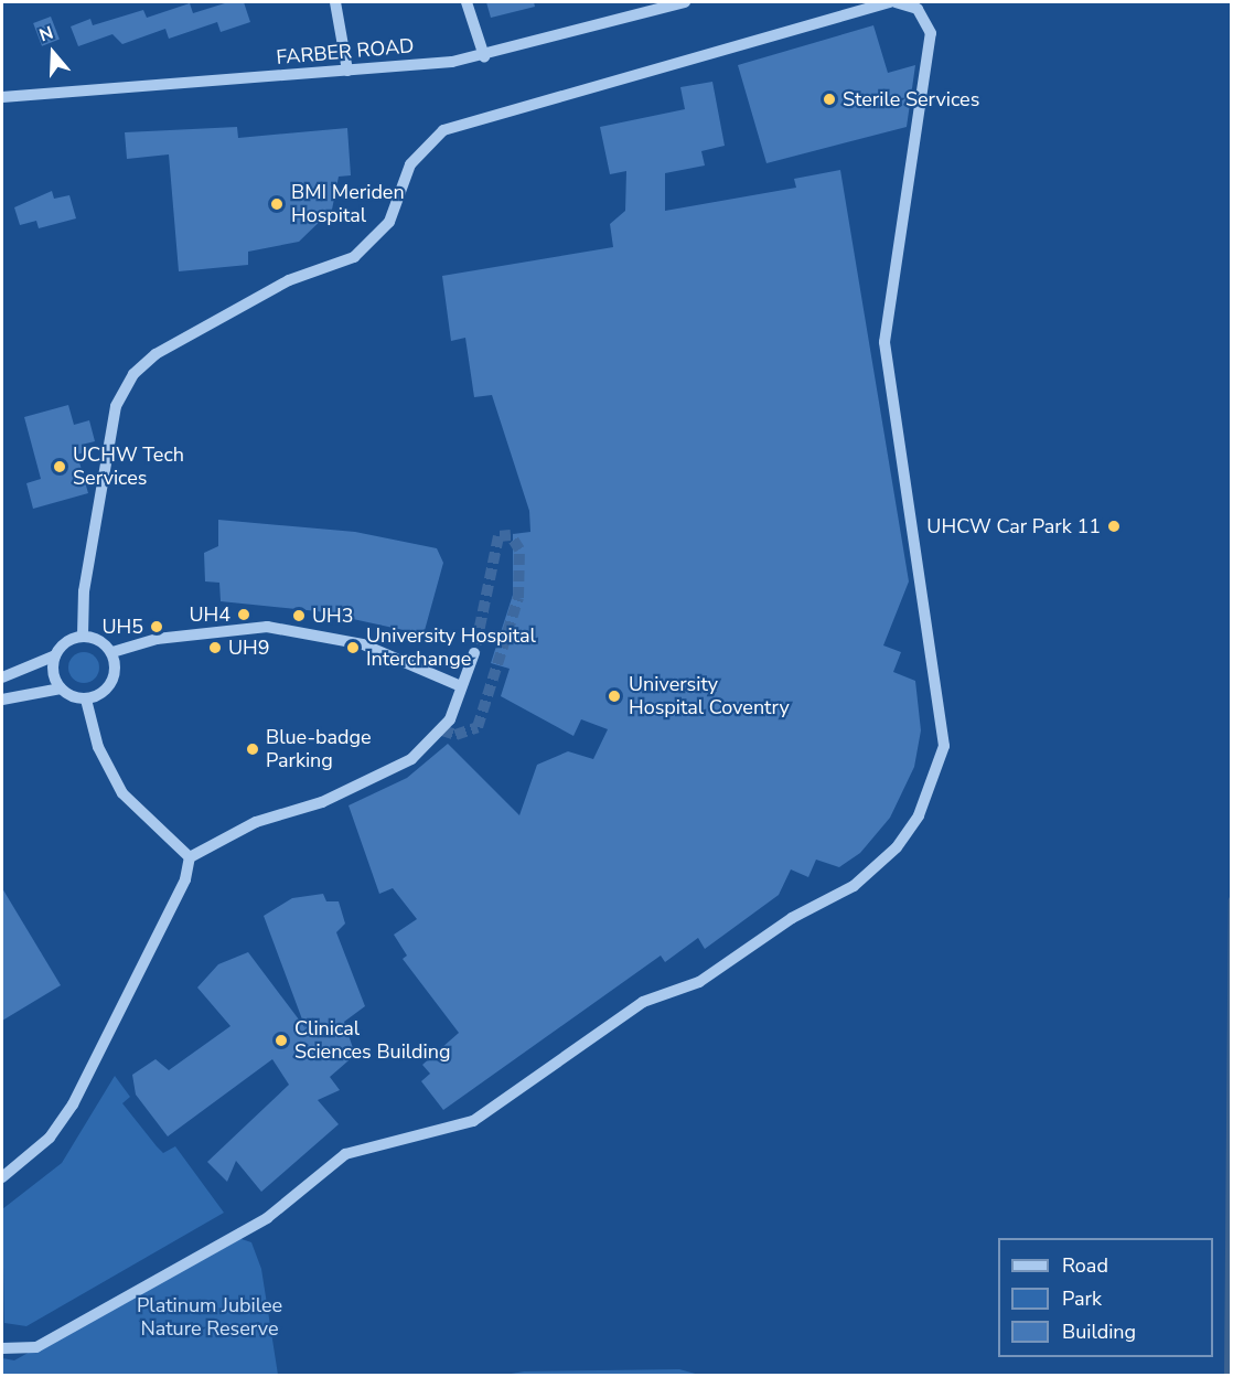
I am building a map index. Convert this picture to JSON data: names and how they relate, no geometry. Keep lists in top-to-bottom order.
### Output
{
  "streets": {
    "street": ["FARBER ROAD"]
  },
  "parks": ["Platinum Jubilee Nature Reserve"],
  "places": [
    "Sterile Services",
    "BMI Meriden Hospital",
    "UCHW Tech Services",
    "UHCW Car Park 11",
    "UH4",
    "UH3",
    "UH5",
    "UH9",
    "University Hospital Interchange",
    "University Hospital Coventry",
    "Blue-badge Parking",
    "Clinical Sciences Building"
  ],
  "legend": ["Road", "Park", "Building"],
  "north": "top"
}
